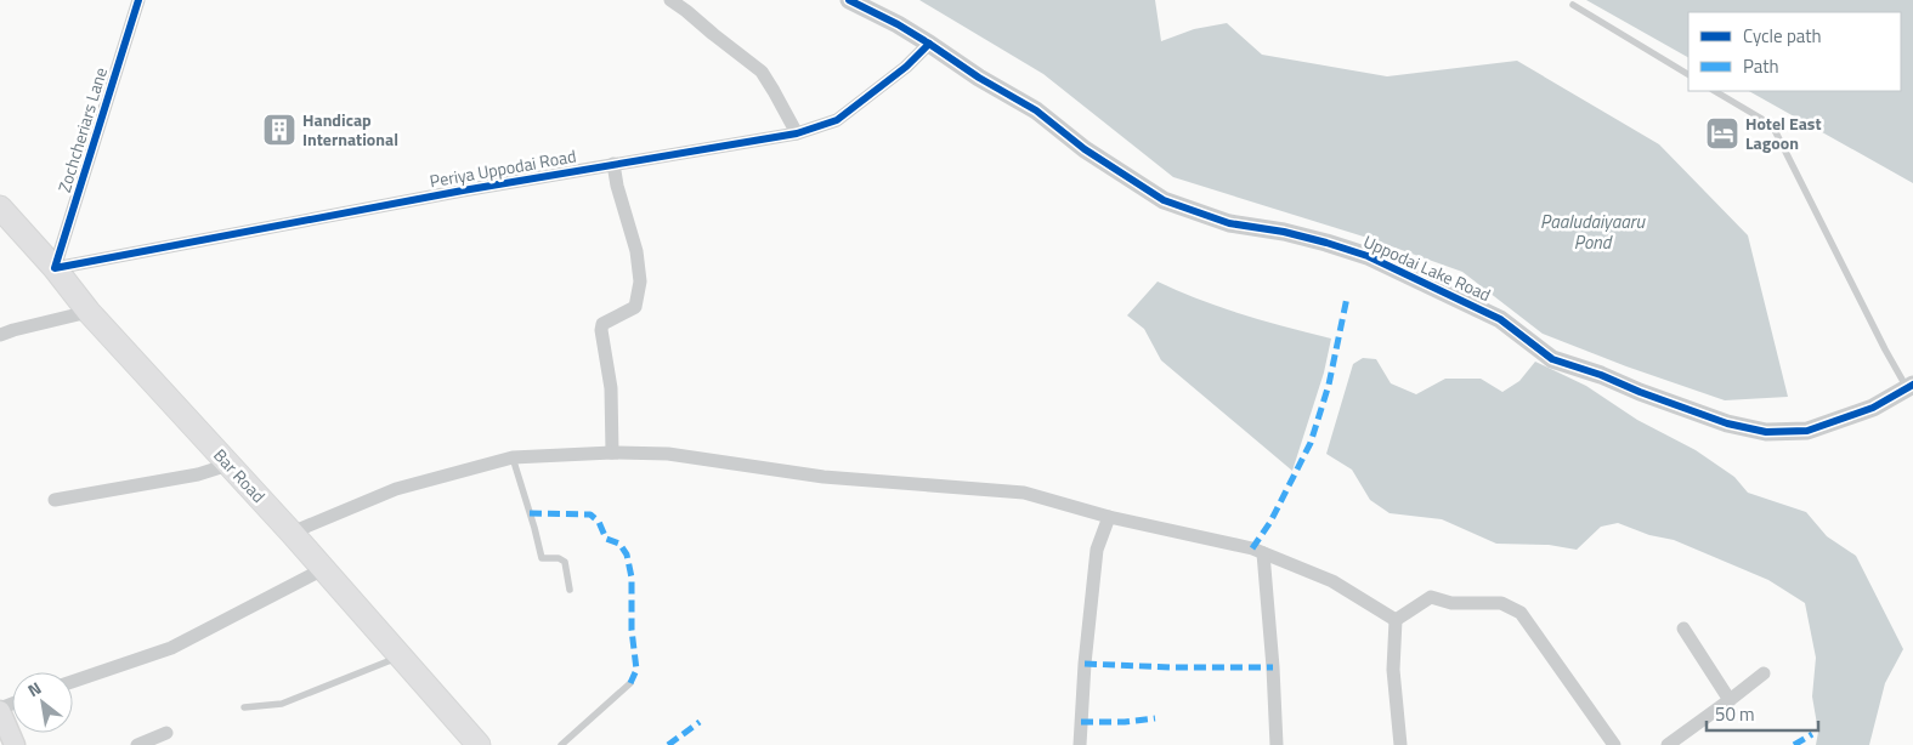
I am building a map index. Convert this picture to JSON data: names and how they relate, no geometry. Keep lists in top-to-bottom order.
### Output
{
  "streets": {
    "main road": ["Bar Road"],
    "street": ["Zochcheriars Lane", "Periya Uppodai Road", "Uppodai Lake Road"]
  },
  "crossings": [
    ["Zochcheriars Lane", "Periya Uppodai Road"],
    ["Zochcheriars Lane", "Bar Road"],
    ["Periya Uppodai Road", "Uppodai Lake Road"],
    ["Periya Uppodai Road", "Bar Road"]
  ],
  "water": ["Paaludaiyaaru Pond"],
  "places": {
    "building": ["Handicap International"],
    "hotel": ["Hotel East Lagoon"]
  },
  "legend": ["Cycle path", "Path"],
  "scale_bar": "50 m",
  "north": "top left"
}
